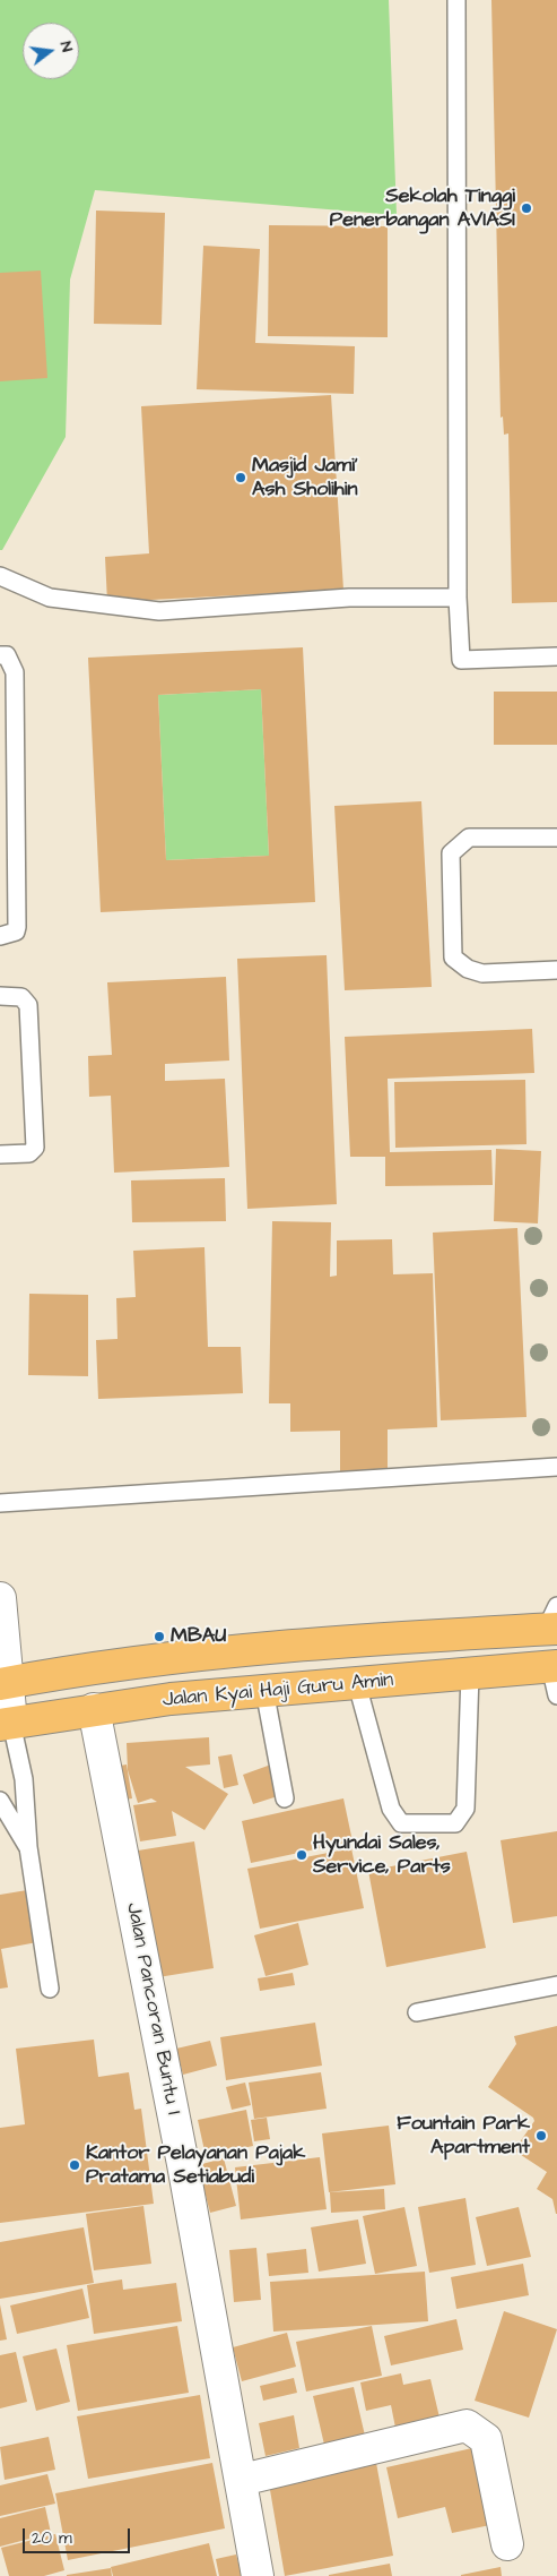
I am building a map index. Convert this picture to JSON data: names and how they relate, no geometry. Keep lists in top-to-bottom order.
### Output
{
  "streets": {
    "main road": ["Jalan Kyai Haji Guru Amin"],
    "street": ["Jalan Pancoran Buntu I"]
  },
  "crossings": [
    ["Jalan Kyai Haji Guru Amin", "Jalan Pancoran Buntu I"]
  ],
  "places": [
    "Sekolah Tinggi Penerbangan AVIASI",
    "Masjid Jami' Ash Sholihin",
    "MBAU",
    "Hyundai Sales, Service, Parts",
    "Fountain Park Apartment",
    "Kantor Pelayanan Pajak Pratama Setiabudi"
  ],
  "scale_bar": "20 m",
  "north": "right"
}
